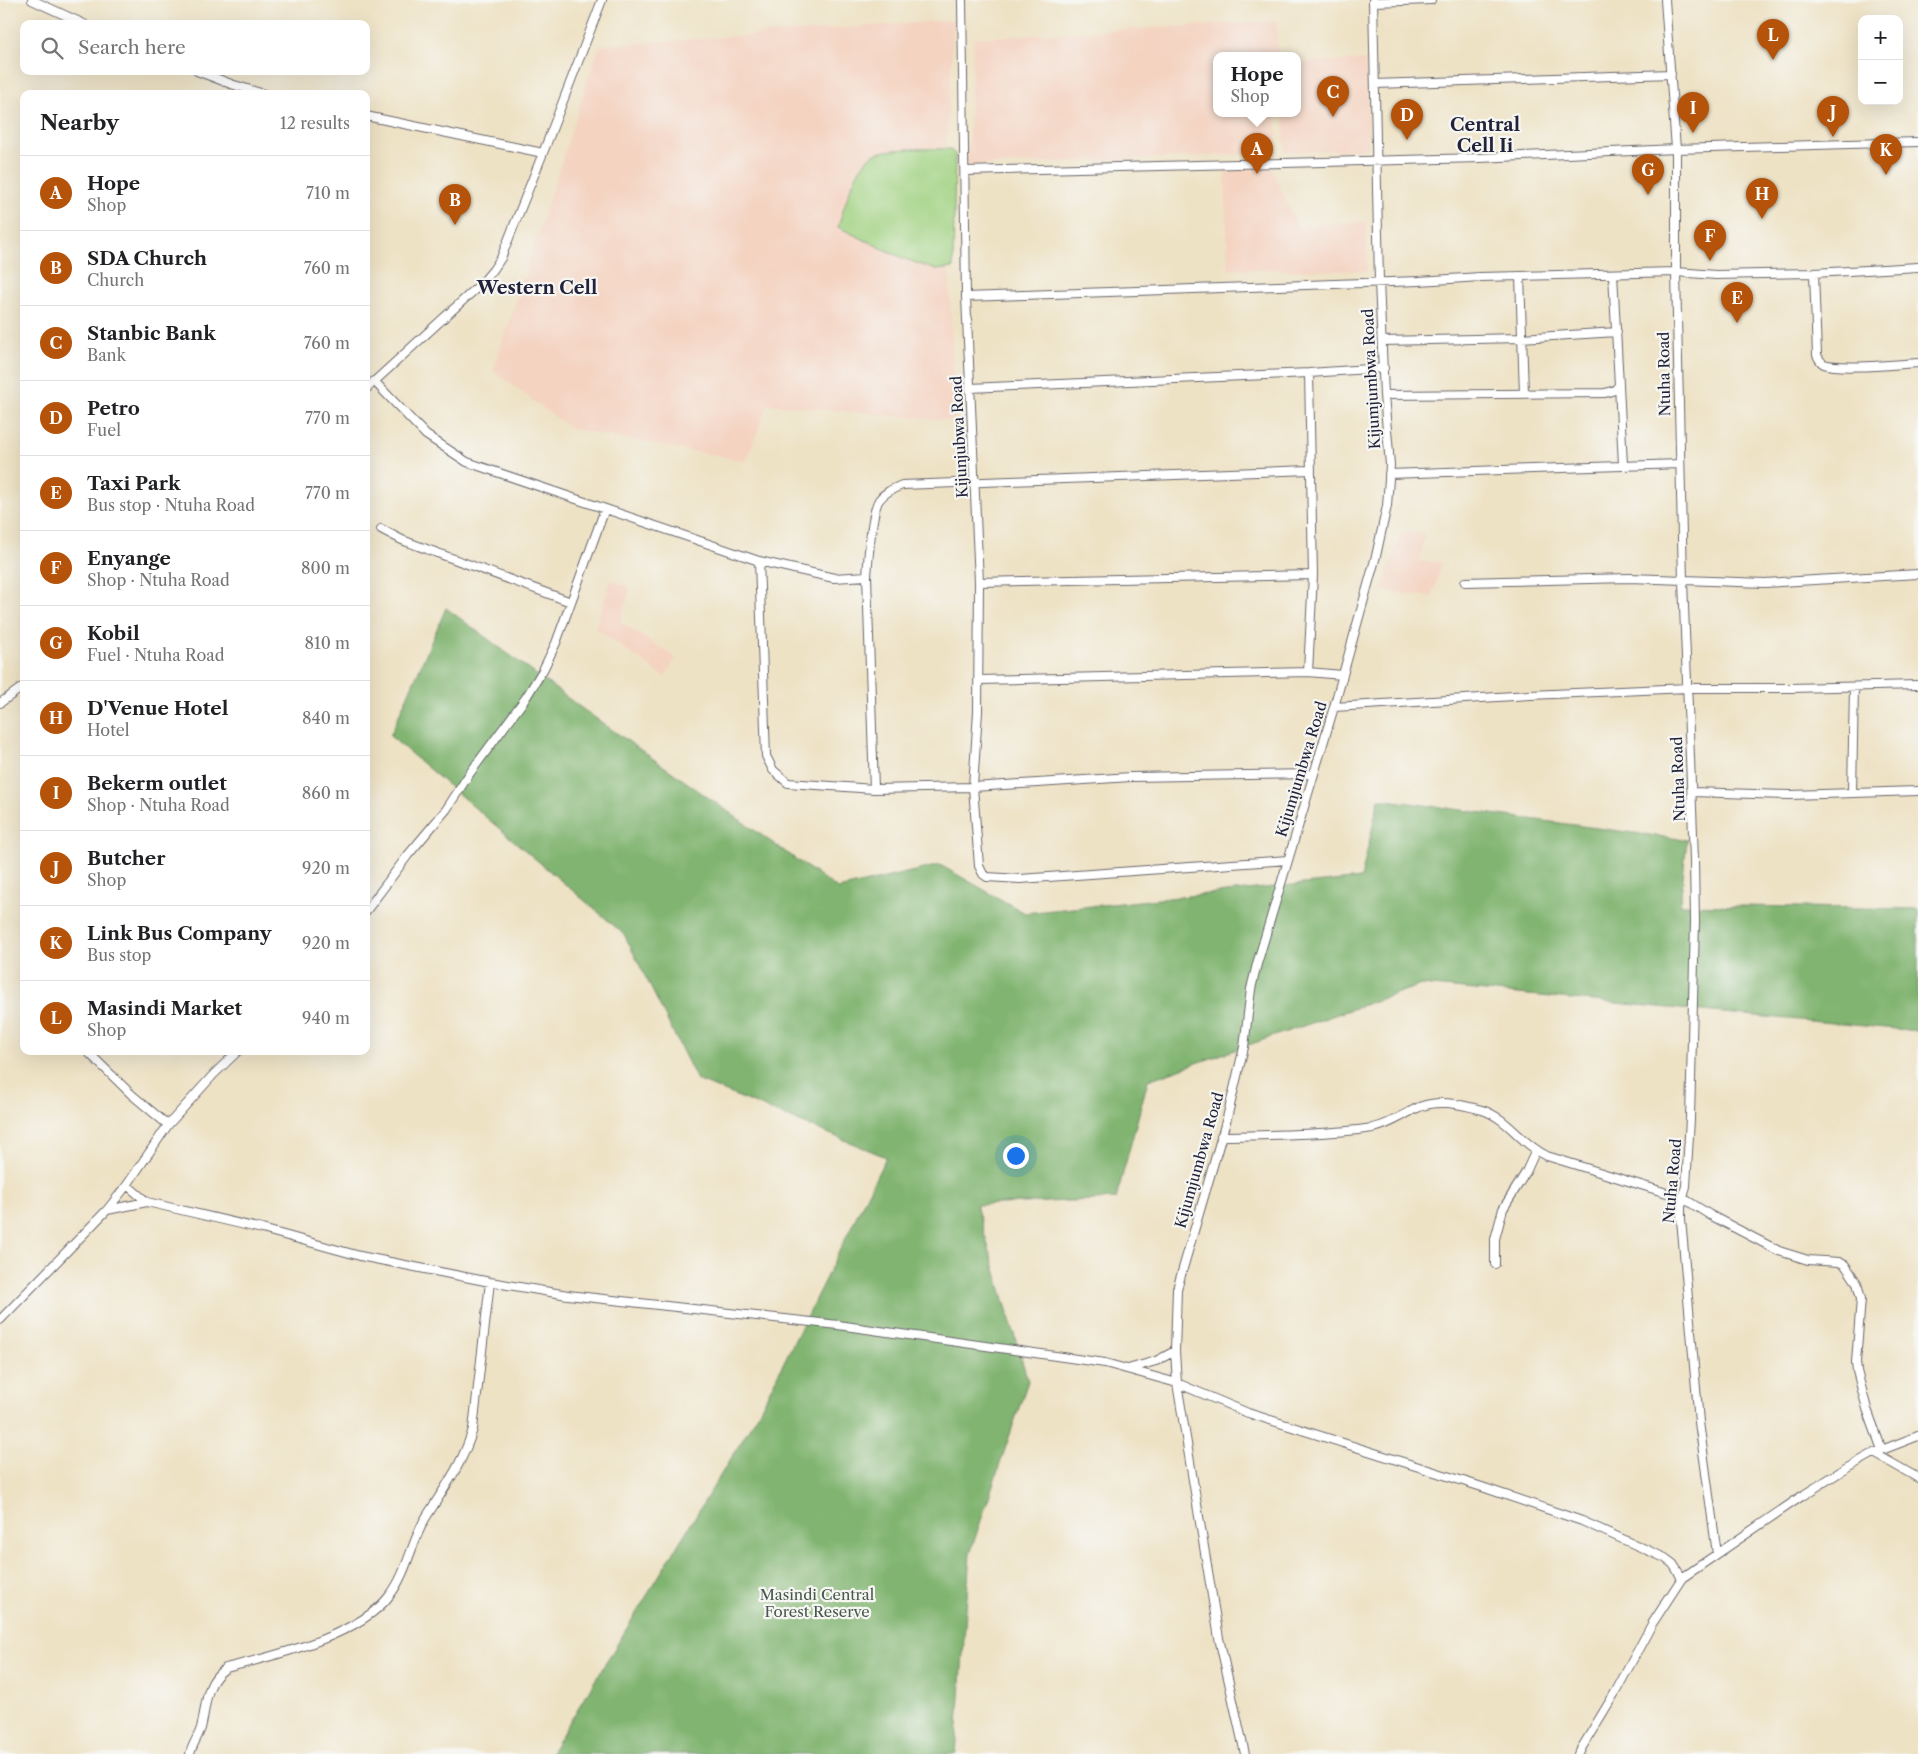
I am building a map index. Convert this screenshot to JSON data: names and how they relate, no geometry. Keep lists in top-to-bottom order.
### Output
{
  "streets": {
    "street": ["Ntuha Road", "Kijumjumbwa Road", "Kijunjubwa Road"]
  },
  "crossings": [
    ["Kijumjumbwa Road", "Kijunjubwa Road"]
  ],
  "districts": ["Central Cell Ii", "Western Cell"],
  "parks": ["Masindi Central Forest Reserve"],
  "page": {
    "map_buttons": ["+", "−"],
    "pins": [
      "L",
      "C",
      "I",
      "J",
      "D",
      "A",
      "K",
      "G",
      "H",
      "B",
      "F",
      "E"
    ],
    "search": "Search here",
    "popup": ["Hope", "Shop"],
    "heading": ["Nearby", "12 results"],
    "list": [
      {
        "mark": "A",
        "name": "Hope",
        "note": "Shop",
        "value": "710 m"
      },
      {
        "mark": "B",
        "name": "SDA Church",
        "note": "Church",
        "value": "760 m"
      },
      {
        "mark": "C",
        "name": "Stanbic Bank",
        "note": "Bank",
        "value": "760 m"
      },
      {
        "mark": "D",
        "name": "Petro",
        "note": "Fuel",
        "value": "770 m"
      },
      {
        "mark": "E",
        "name": "Taxi Park",
        "note": "Bus stop · Ntuha Road",
        "value": "770 m"
      },
      {
        "mark": "F",
        "name": "Enyange",
        "note": "Shop · Ntuha Road",
        "value": "800 m"
      },
      {
        "mark": "G",
        "name": "Kobil",
        "note": "Fuel · Ntuha Road",
        "value": "810 m"
      },
      {
        "mark": "H",
        "name": "D'Venue Hotel",
        "note": "Hotel",
        "value": "840 m"
      },
      {
        "mark": "I",
        "name": "Bekerm outlet",
        "note": "Shop · Ntuha Road",
        "value": "860 m"
      },
      {
        "mark": "J",
        "name": "Butcher",
        "note": "Shop",
        "value": "920 m"
      },
      {
        "mark": "K",
        "name": "Link Bus Company",
        "note": "Bus stop",
        "value": "920 m"
      },
      {
        "mark": "L",
        "name": "Masindi Market",
        "note": "Shop",
        "value": "940 m"
      }
    ]
  }
}
